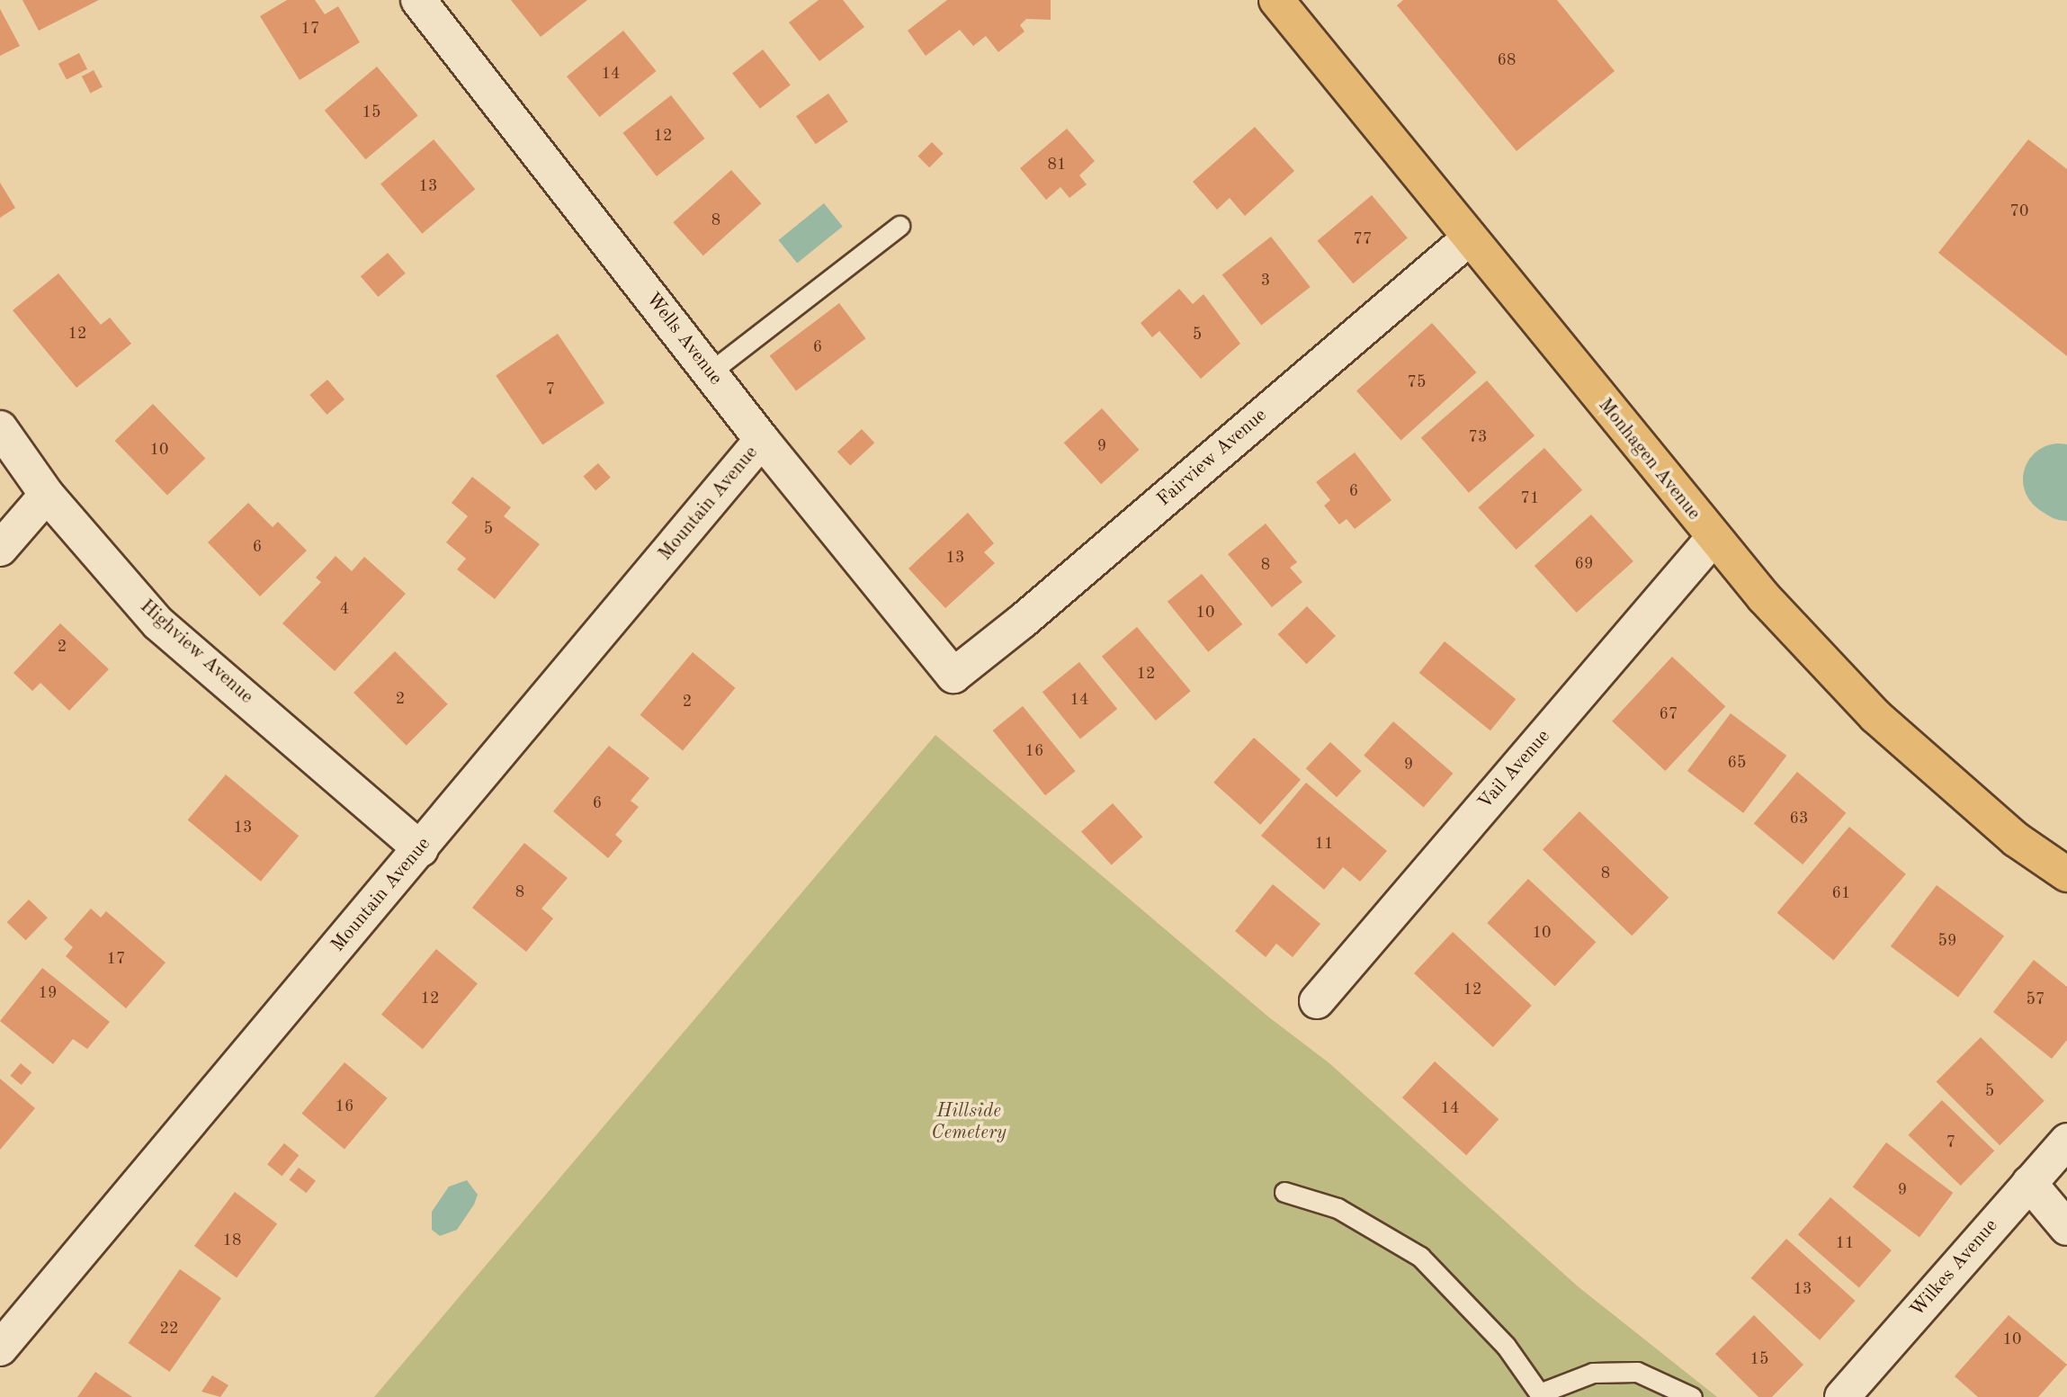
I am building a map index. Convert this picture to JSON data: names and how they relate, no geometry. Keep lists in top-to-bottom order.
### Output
{
  "streets": {
    "main road": ["Monhagen Avenue"],
    "street": [
      "Wells Avenue",
      "Fairview Avenue",
      "Mountain Avenue",
      "Highview Avenue",
      "Vail Avenue",
      "Wilkes Avenue"
    ]
  },
  "crossings": [
    ["Wells Avenue", "Fairview Avenue"],
    ["Wells Avenue", "Mountain Avenue"],
    ["Fairview Avenue", "Monhagen Avenue"],
    ["Monhagen Avenue", "Vail Avenue"],
    ["Mountain Avenue", "Highview Avenue"]
  ],
  "parks": ["Hillside Cemetery"],
  "house_numbers": [
    "17",
    "68",
    "14",
    "15",
    "12",
    "81",
    "13",
    "70",
    "8",
    "77",
    "3",
    "12",
    "5",
    "6",
    "75",
    "7",
    "73",
    "9",
    "10",
    "6",
    "71",
    "5",
    "6",
    "13",
    "69",
    "8",
    "4",
    "10",
    "2",
    "12",
    "2",
    "14",
    "2",
    "67",
    "16",
    "65",
    "9",
    "6",
    "63",
    "13",
    "11",
    "8",
    "8",
    "61",
    "10",
    "59",
    "17",
    "12",
    "19",
    "12",
    "57",
    "5",
    "16",
    "14",
    "7",
    "9",
    "18",
    "11",
    "13",
    "22",
    "10",
    "15"
  ]
}
